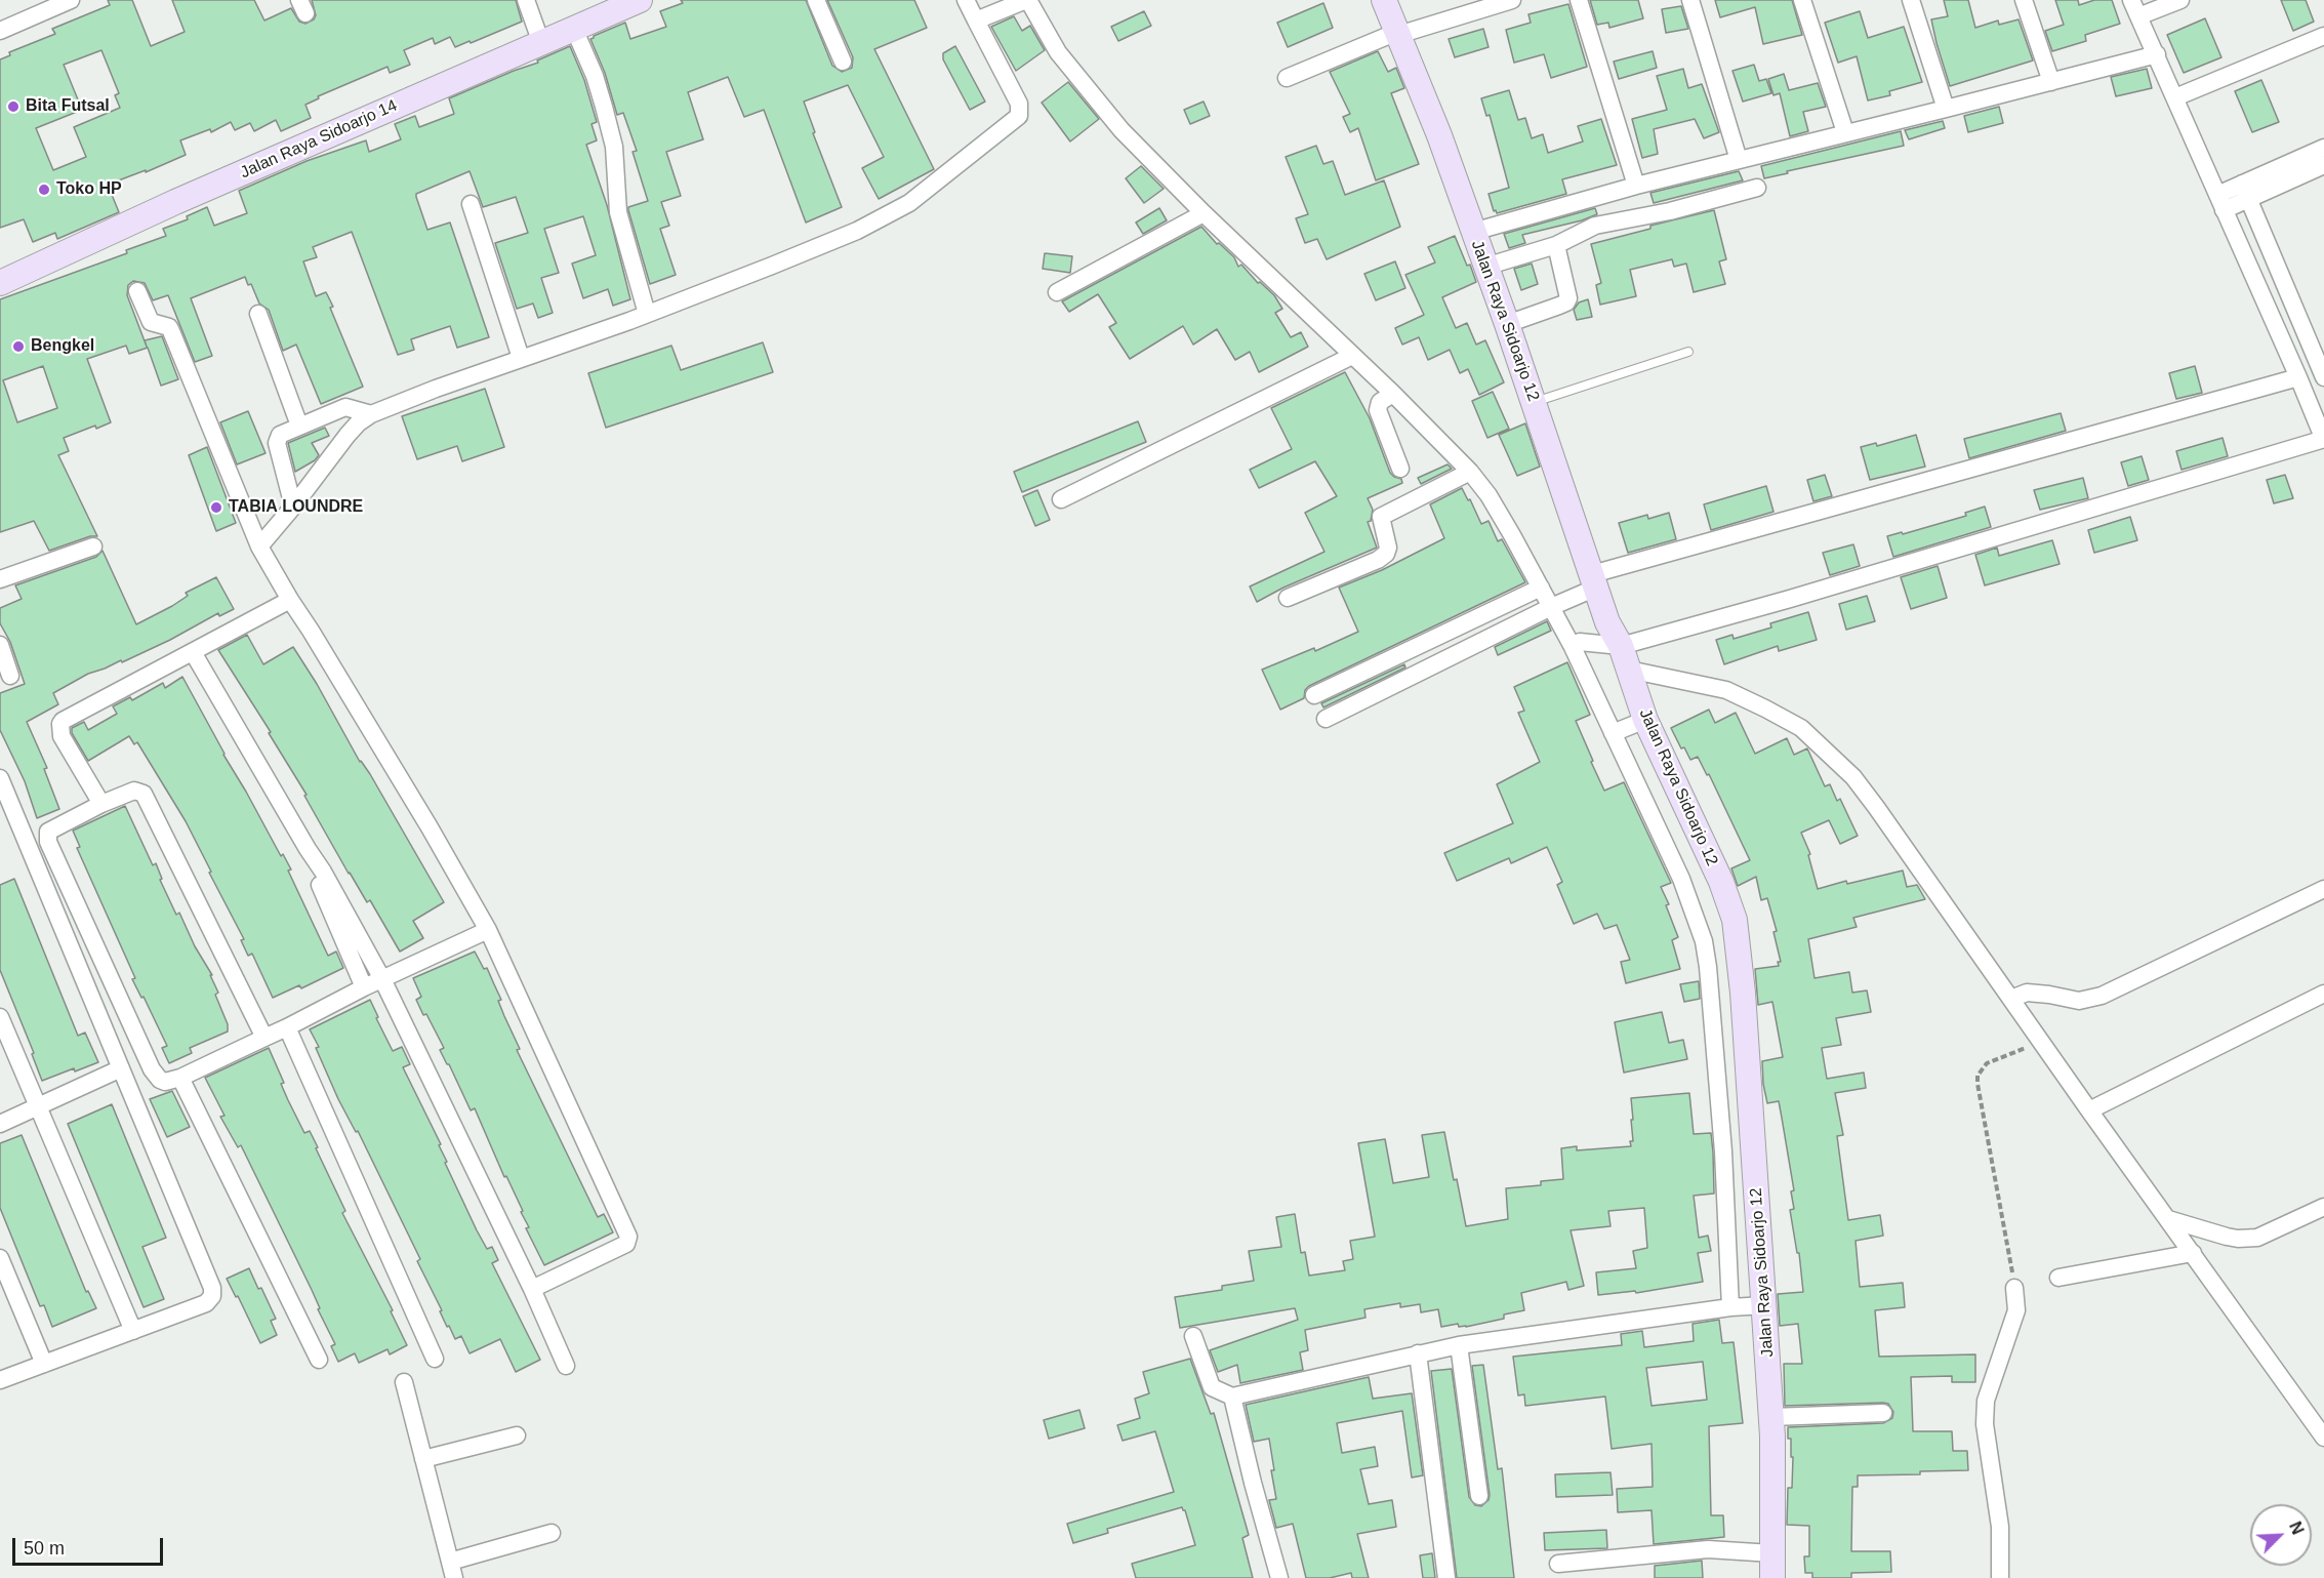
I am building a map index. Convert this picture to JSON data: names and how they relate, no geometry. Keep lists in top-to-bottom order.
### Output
{
  "streets": {
    "main road": ["Jalan Raya Sidoarjo 14", "Jalan Raya Sidoarjo 12"]
  },
  "places": [
    "Bita Futsal",
    "Toko HP",
    "Bengkel",
    "TABIA LOUNDRE"
  ],
  "scale_bar": "50 m",
  "north": "top right"
}
